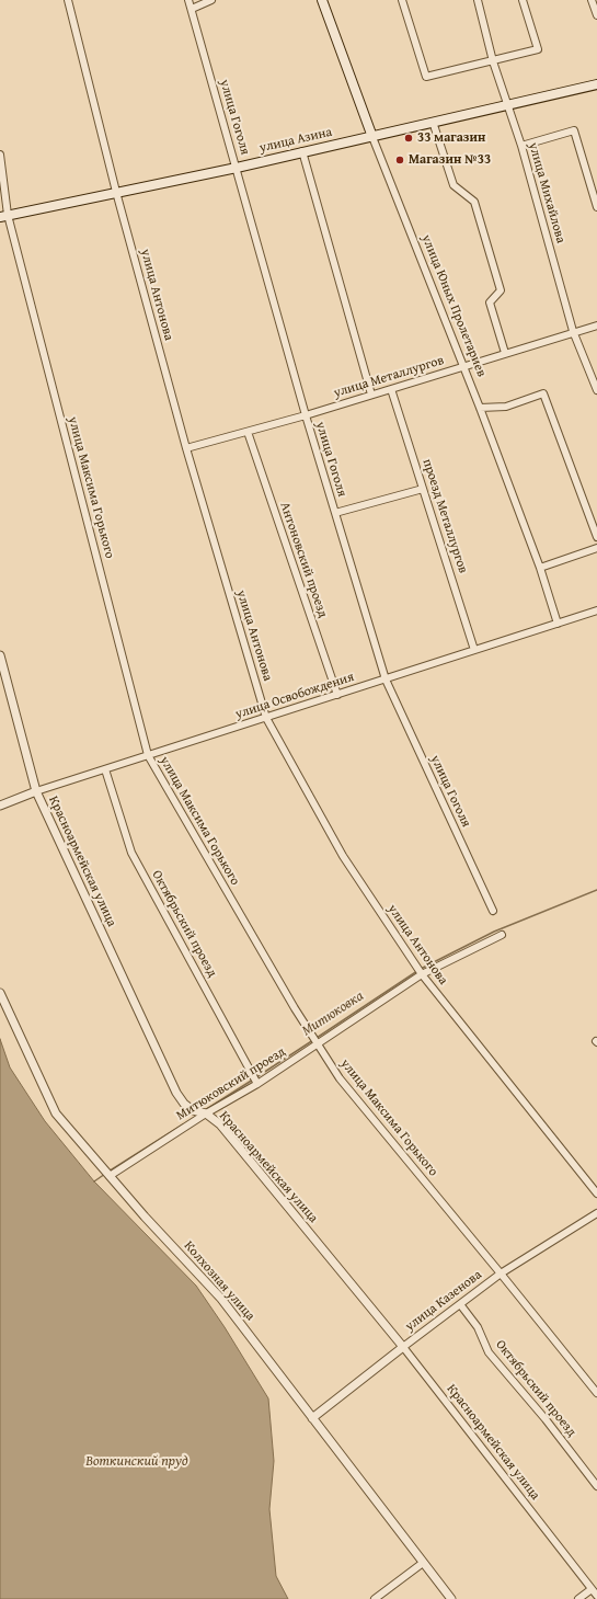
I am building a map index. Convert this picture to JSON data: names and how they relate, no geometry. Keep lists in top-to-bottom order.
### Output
{
  "streets": {
    "main road": ["улица Азина", "улица Юных Пролетариев"],
    "street": [
      "улица Гоголя",
      "улица Михайлова",
      "улица Антонова",
      "улица Металлургов",
      "улица Максима Горького",
      "проезд Металлургов",
      "Антоновский проезд",
      "улица Освобождения",
      "Красноармейская улица",
      "Октябрьский проезд",
      "Митюковский проезд",
      "Колхозная улица",
      "улица Казенова"
    ]
  },
  "crossings": [
    ["улица Гоголя", "улица Азина"],
    ["улица Гоголя", "улица Металлургов"],
    ["улица Гоголя", "улица Освобождения"],
    ["улица Азина", "улица Михайлова"],
    ["улица Азина", "улица Антонова"],
    ["улица Азина", "улица Юных Пролетариев"],
    ["улица Азина", "улица Максима Горького"],
    ["улица Михайлова", "улица Металлургов"],
    ["улица Антонова", "улица Металлургов"],
    ["улица Антонова", "улица Освобождения"],
    ["улица Антонова", "Митюковский проезд"],
    ["улица Юных Пролетариев", "улица Металлургов"],
    ["улица Юных Пролетариев", "улица Освобождения"],
    ["улица Металлургов", "проезд Металлургов"],
    ["улица Металлургов", "Антоновский проезд"],
    ["улица Максима Горького", "улица Освобождения"],
    ["улица Максима Горького", "Митюковский проезд"],
    ["улица Максима Горького", "улица Казенова"],
    ["проезд Металлургов", "улица Освобождения"],
    ["Антоновский проезд", "улица Освобождения"],
    ["улица Освобождения", "Красноармейская улица"],
    ["улица Освобождения", "Октябрьский проезд"],
    ["Красноармейская улица", "Митюковский проезд"],
    ["Красноармейская улица", "улица Казенова"],
    ["Октябрьский проезд", "Митюковский проезд"],
    ["Октябрьский проезд", "улица Казенова"],
    ["Митюковский проезд", "Колхозная улица"],
    ["Колхозная улица", "улица Казенова"]
  ],
  "water": ["Митюковка", "Воткинский пруд"],
  "places": ["33 магазин", "Магазин №33"]
}
